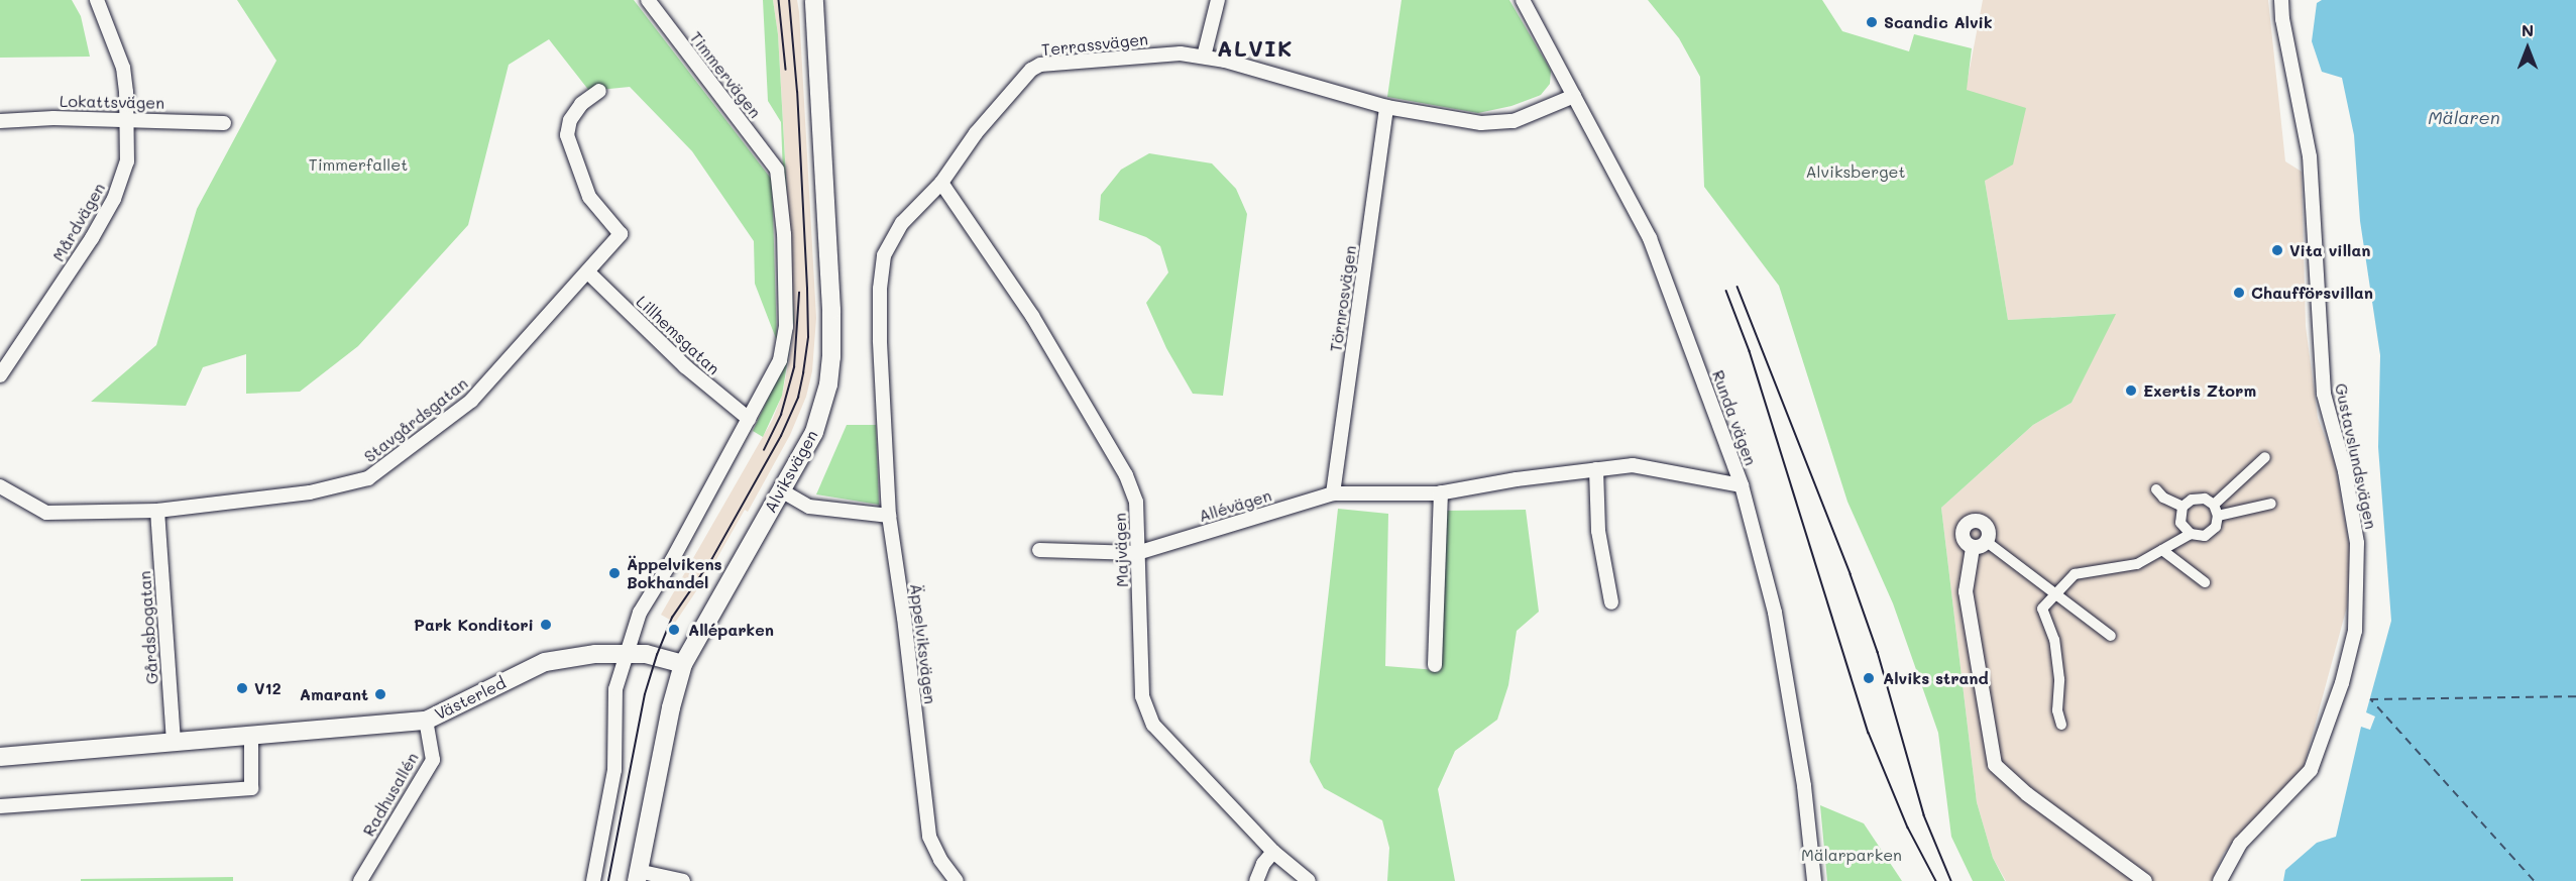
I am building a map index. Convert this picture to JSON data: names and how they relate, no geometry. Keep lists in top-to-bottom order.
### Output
{
  "streets": {
    "street": [
      "Terrassvägen",
      "Timmervägen",
      "Lokattsvägen",
      "Mårdvägen",
      "Törnrosvägen",
      "Lillhemsgatan",
      "Runda vägen",
      "Stavgårdsgatan",
      "Gustavslundsvägen",
      "Alviksvägen",
      "Allévägen",
      "Majvägen",
      "Gårdsbogatan",
      "Äppelviksvägen",
      "Västerled",
      "Radhusallén"
    ]
  },
  "crossings": [
    ["Terrassvägen", "Törnrosvägen"],
    ["Terrassvägen", "Runda vägen"],
    ["Terrassvägen", "Majvägen"],
    ["Terrassvägen", "Äppelviksvägen"],
    ["Timmervägen", "Lillhemsgatan"],
    ["Lokattsvägen", "Mårdvägen"],
    ["Törnrosvägen", "Allévägen"],
    ["Lillhemsgatan", "Stavgårdsgatan"],
    ["Runda vägen", "Allévägen"],
    ["Stavgårdsgatan", "Gårdsbogatan"],
    ["Alviksvägen", "Västerled"],
    ["Allévägen", "Majvägen"],
    ["Gårdsbogatan", "Västerled"],
    ["Västerled", "Radhusallén"]
  ],
  "districts": ["ALVIK"],
  "water": ["Mälaren"],
  "parks": ["Timmerfallet", "Alviksberget", "Mälarparken"],
  "places": [
    "Scandic Alvik",
    "Vita villan",
    "Chaufförsvillan",
    "Exertis Ztorm",
    "Äppelvikens Bokhandel",
    "Park Konditori",
    "Alléparken",
    "Alviks strand",
    "V12",
    "Amarant"
  ],
  "north": "top"
}
